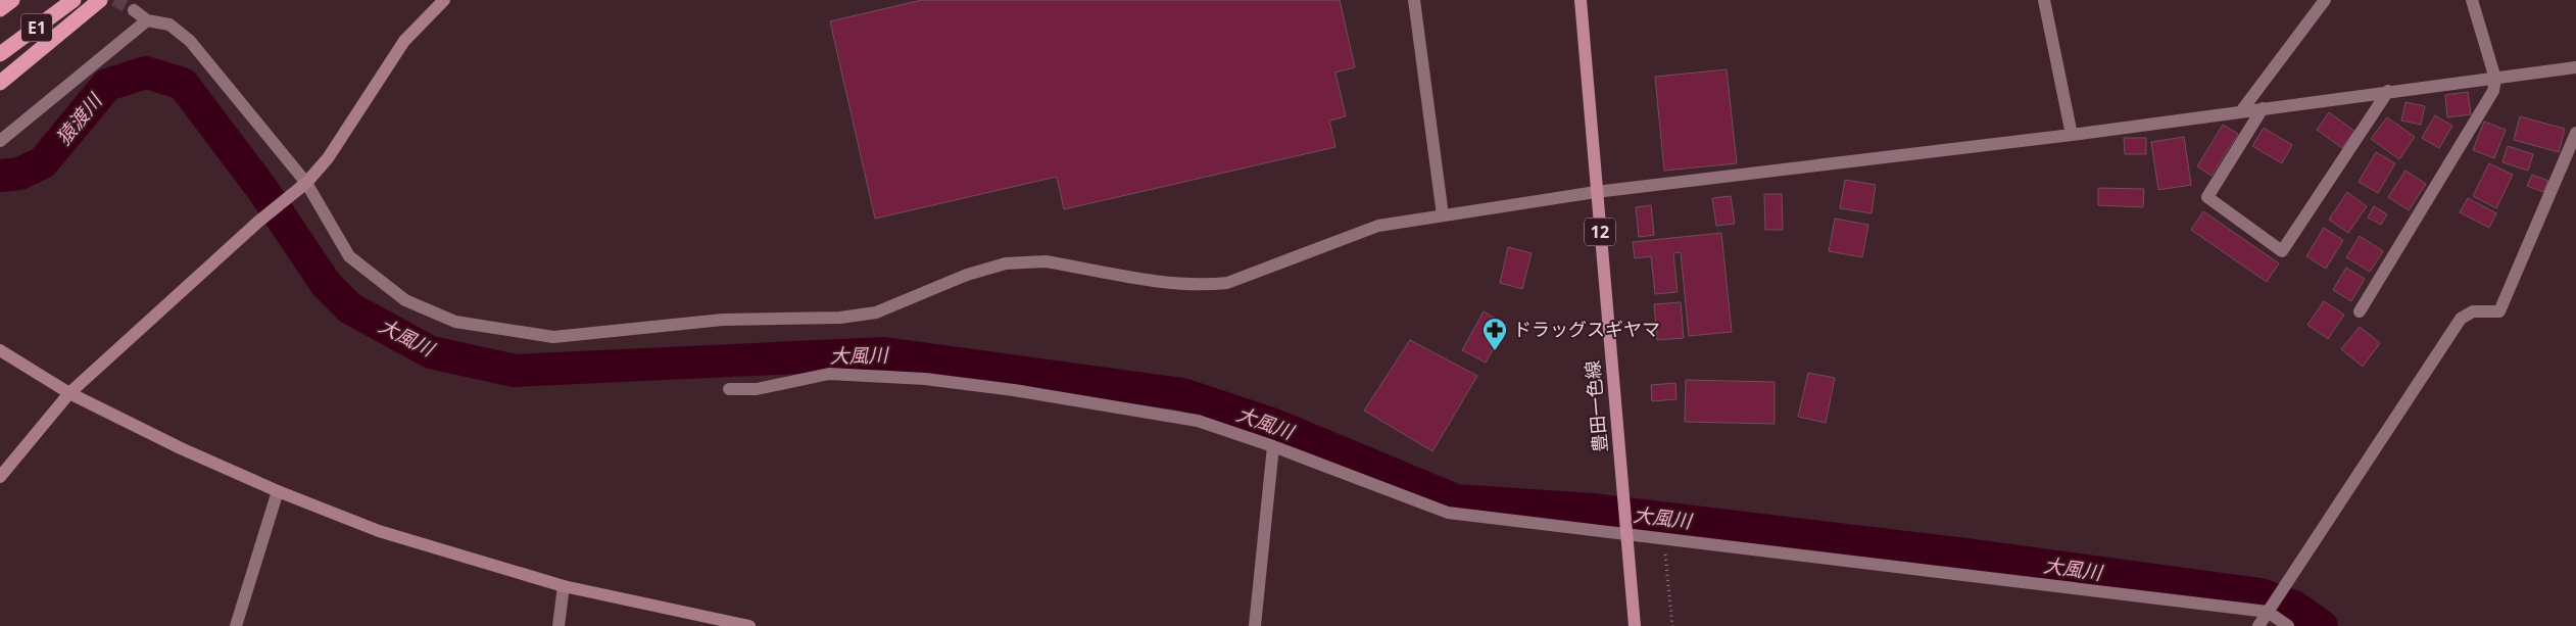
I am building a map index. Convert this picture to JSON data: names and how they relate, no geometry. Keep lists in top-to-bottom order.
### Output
{
  "streets": {
    "highway": ["E1"],
    "main road": ["12", "豊田一色線"]
  },
  "water": ["猿渡川", "大風川"],
  "places": {
    "pharmacy": ["ドラッグスギヤマ"]
  }
}
